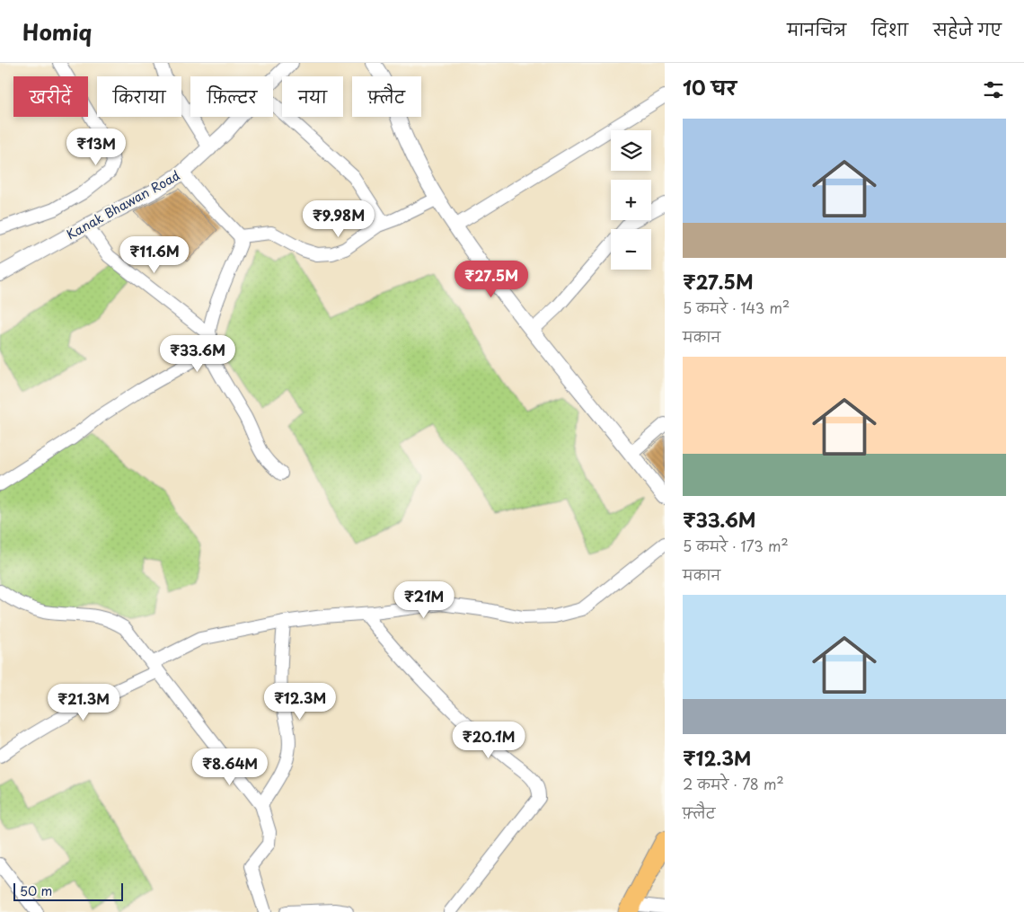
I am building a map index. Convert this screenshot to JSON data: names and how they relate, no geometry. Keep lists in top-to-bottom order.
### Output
{
  "streets": {
    "street": ["Kanak Bhawan Road"]
  },
  "scale_bar": "50 m",
  "page": {
    "header": "Homiq",
    "nav": ["मानचित्र", "दिशा", "सहेजे गए"],
    "heading": "10 घर",
    "chip": [
      "खरीदें",
      "किराया",
      "फ़िल्टर",
      "नया",
      "फ़्लैट"
    ],
    "list": [
      {
        "name": "₹27.5M",
        "note": "5 कमरे · 143 m² · मकान"
      },
      {
        "name": "₹33.6M",
        "note": "5 कमरे · 173 m² · मकान"
      },
      {
        "name": "₹12.3M",
        "note": "2 कमरे · 78 m² · फ़्लैट"
      }
    ],
    "price": [
      "₹13M",
      "₹9.98M",
      "₹11.6M",
      "₹27.5M",
      "₹33.6M",
      "₹21M",
      "₹12.3M",
      "₹21.3M",
      "₹20.1M",
      "₹8.64M"
    ],
    "map_buttons": ["+", "−"],
    "scale": "50 m"
  }
}
